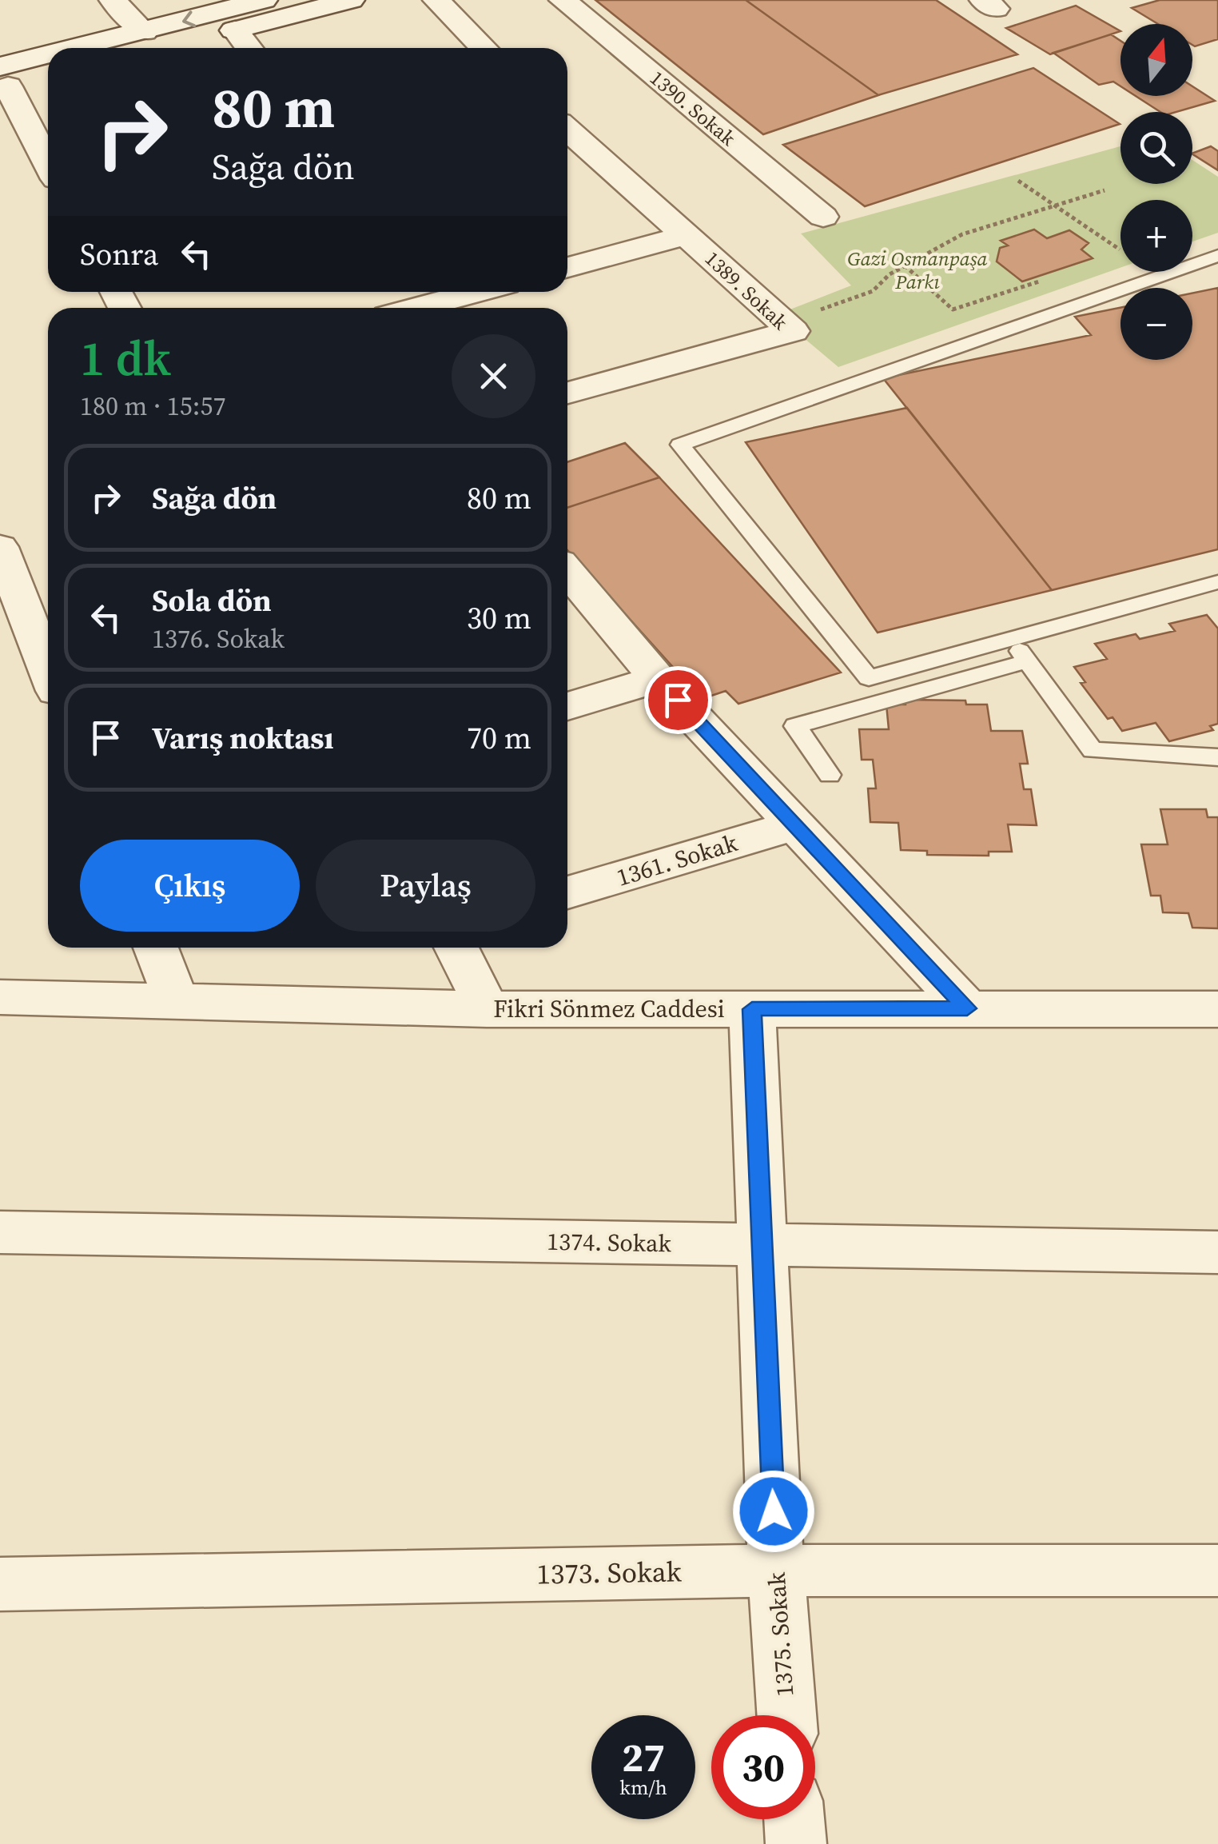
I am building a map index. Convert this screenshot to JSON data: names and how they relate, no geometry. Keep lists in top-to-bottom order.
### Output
{
  "streets": {
    "street": [
      "1390. Sokak",
      "1389. Sokak",
      "1361. Sokak",
      "Fikri Sönmez Caddesi",
      "1374. Sokak",
      "1373. Sokak",
      "1375. Sokak"
    ]
  },
  "crossings": [
    ["Fikri Sönmez Caddesi", "1375. Sokak"],
    ["1374. Sokak", "1375. Sokak"],
    ["1373. Sokak", "1375. Sokak"]
  ],
  "parks": ["Gazi Osmanpaşa Parkı"],
  "north": "top",
  "page": {
    "map_buttons": ["+", "−"],
    "turn": ["80 m", "Sağa dön"],
    "then": "Sonra",
    "heading": ["1 dk", "180 m · 15:57"],
    "list": [
      {
        "name": "Sağa dön",
        "value": "80 m"
      },
      {
        "name": "Sola dön",
        "note": "1376. Sokak",
        "value": "30 m"
      },
      {
        "name": "Varış noktası",
        "value": "70 m"
      }
    ],
    "buttons": ["Çıkış", "Paylaş"],
    "speed": "27 km/h",
    "limit": "30"
  }
}
